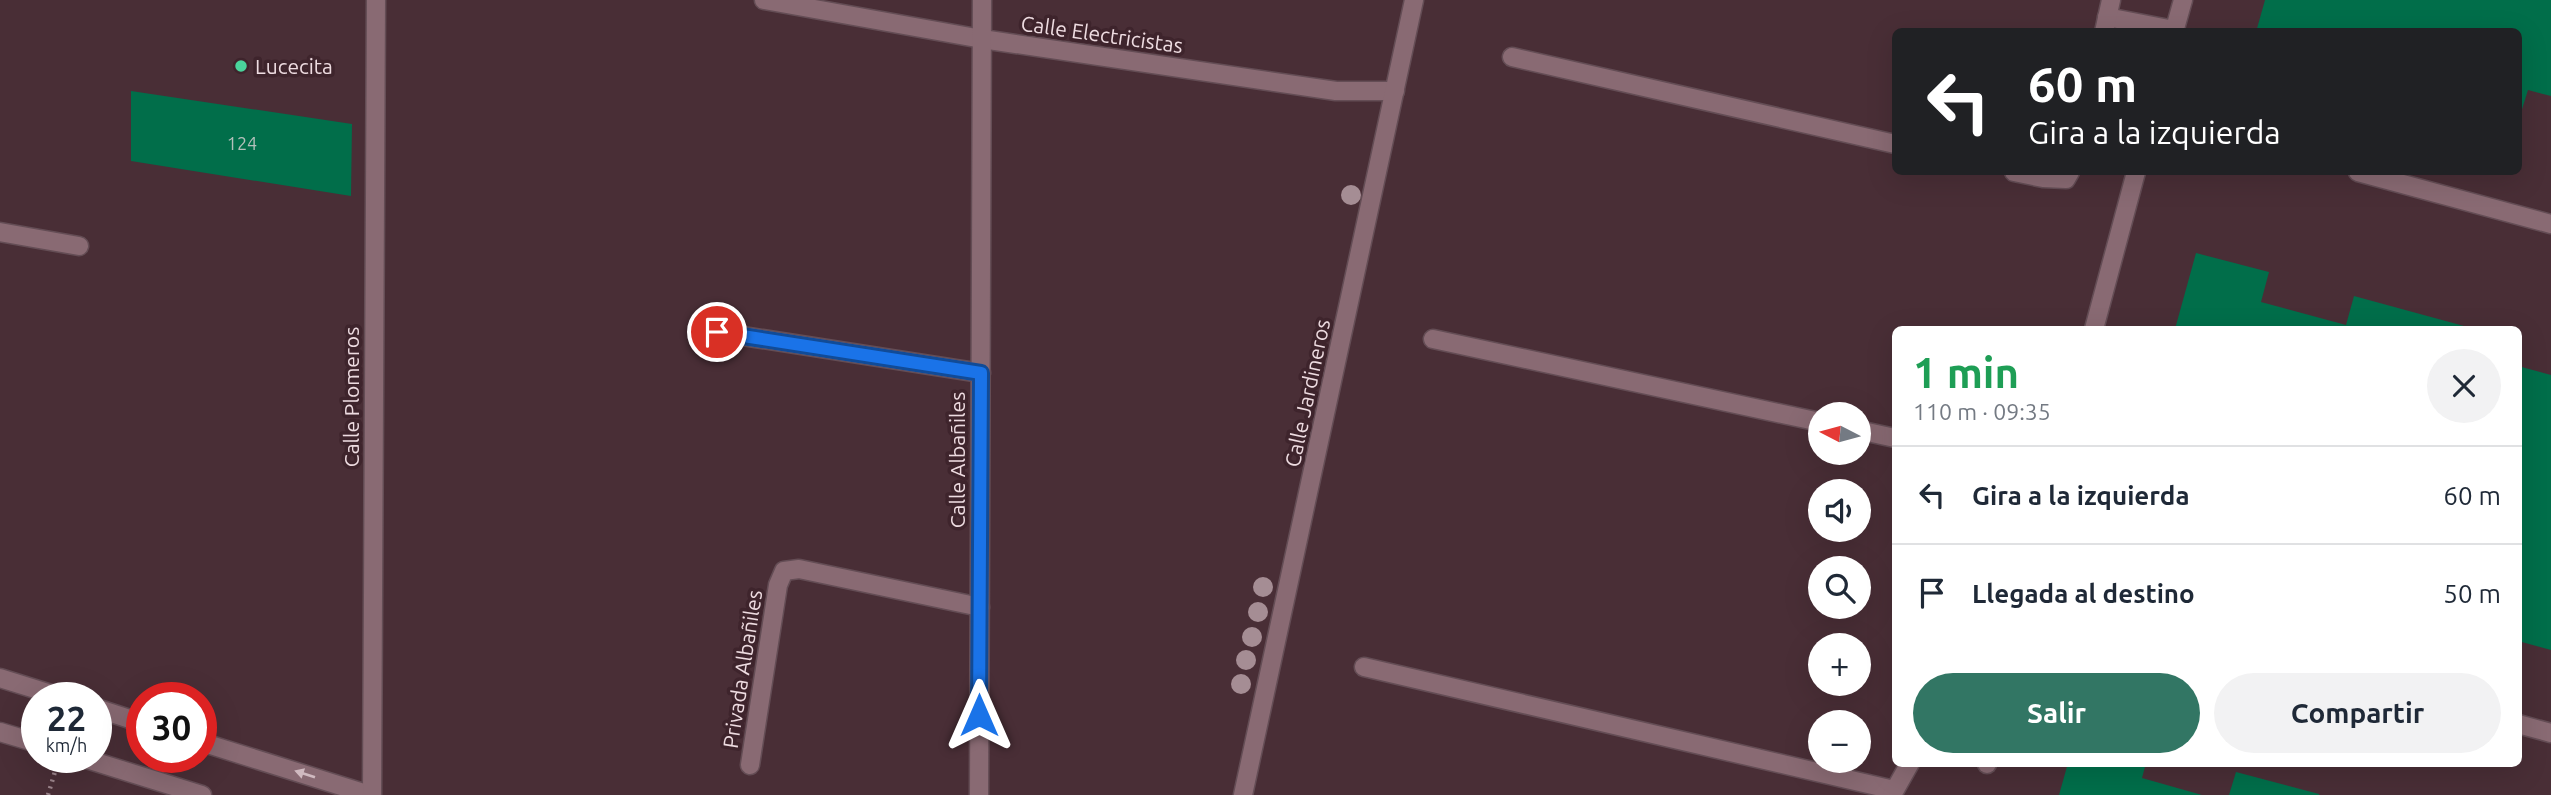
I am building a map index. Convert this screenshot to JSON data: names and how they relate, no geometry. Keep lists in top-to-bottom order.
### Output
{
  "streets": {
    "street": [
      "Calle Electricistas",
      "Calle Jardineros",
      "Calle Plomeros",
      "Calle Albañiles",
      "Privada Albañiles"
    ]
  },
  "crossings": [
    ["Calle Electricistas", "Calle Jardineros"],
    ["Calle Electricistas", "Calle Albañiles"],
    ["Calle Albañiles", "Privada Albañiles"]
  ],
  "places": ["Lucecita"],
  "house_numbers": ["124"],
  "north": "left",
  "page": {
    "turn": ["60 m", "Gira a la izquierda"],
    "heading": ["1 min", "110 m · 09:35"],
    "map_buttons": ["+", "−"],
    "list": [
      {
        "name": "Gira a la izquierda",
        "value": "60 m"
      },
      {
        "name": "Llegada al destino",
        "value": "50 m"
      }
    ],
    "buttons": ["Salir", "Compartir"],
    "speed": "22 km/h",
    "limit": "30"
  }
}
